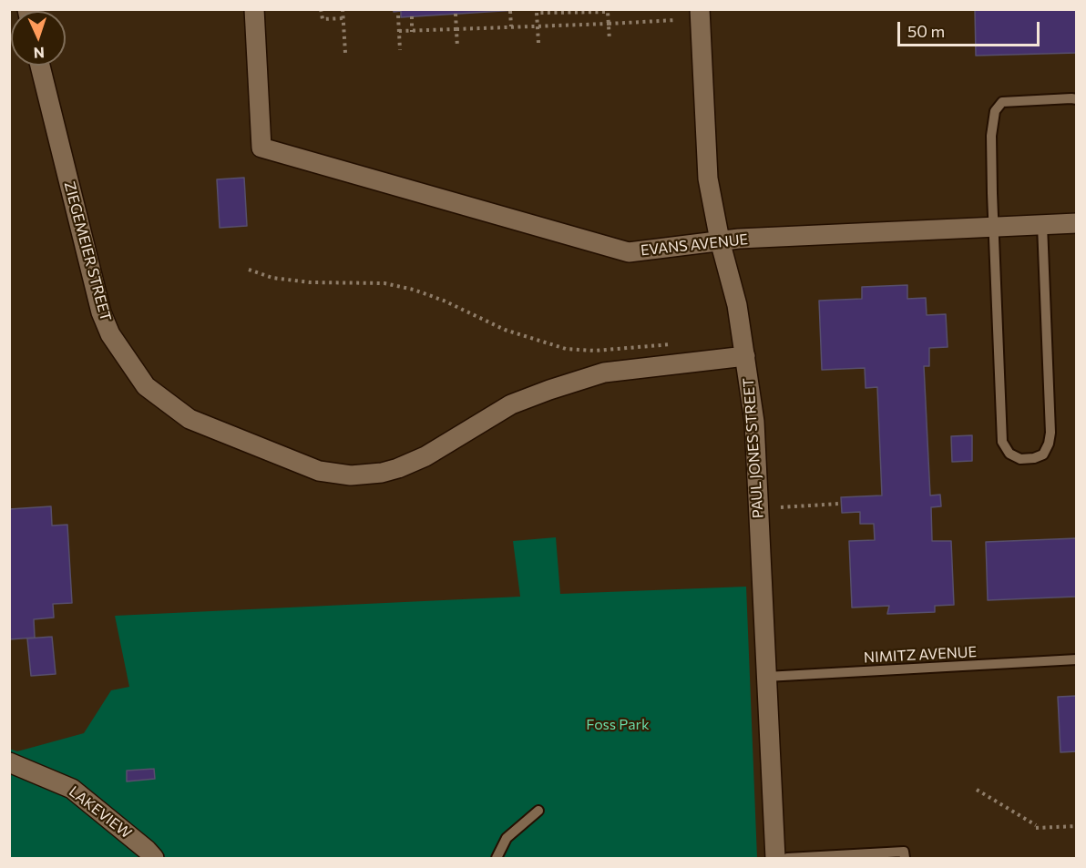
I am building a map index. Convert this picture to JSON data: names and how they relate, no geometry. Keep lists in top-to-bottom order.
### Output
{
  "streets": {
    "street": [
      "EVANS AVENUE",
      "ZIEGEMEIER STREET",
      "PAUL JONES STREET",
      "LAKEVIEW"
    ],
    "lane": ["NIMITZ AVENUE"]
  },
  "crossings": [
    ["EVANS AVENUE", "PAUL JONES STREET"],
    ["ZIEGEMEIER STREET", "PAUL JONES STREET"],
    ["PAUL JONES STREET", "NIMITZ AVENUE"]
  ],
  "parks": ["Foss Park"],
  "scale_bar": "50 m",
  "north": "bottom"
}
